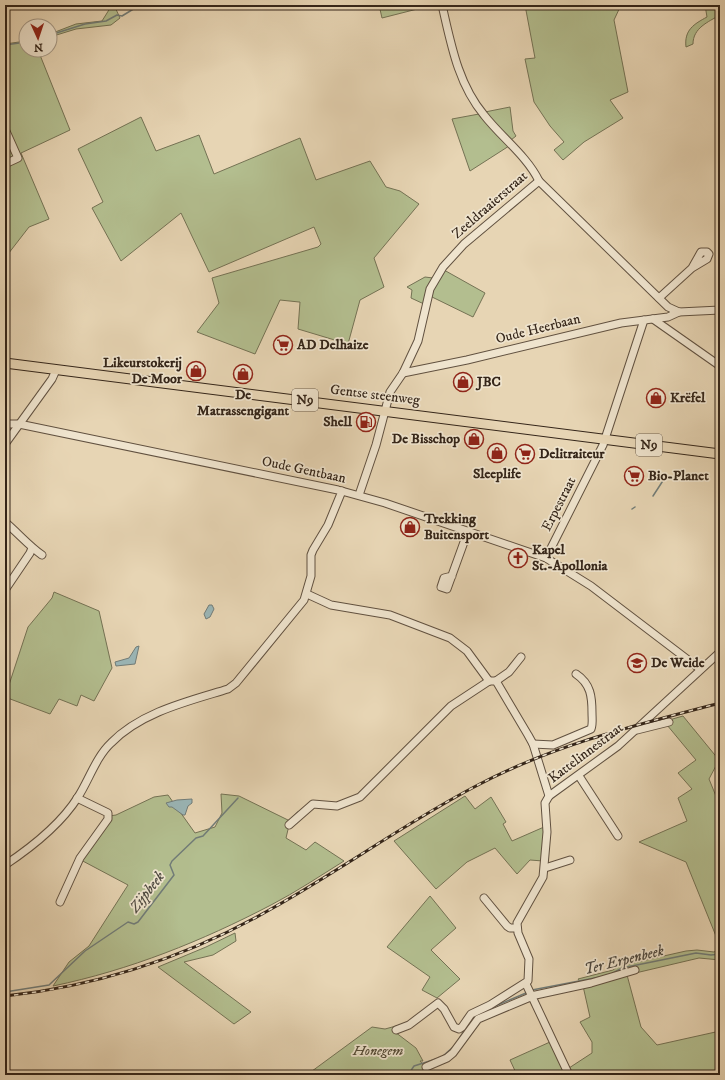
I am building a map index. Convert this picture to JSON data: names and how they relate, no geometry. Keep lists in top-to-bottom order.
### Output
{
  "streets": {
    "main road": ["Gentse steenweg", "N9"],
    "street": [
      "Zeeldraaierstraat",
      "Oude Heerbaan",
      "Oude Gentbaan",
      "Erpestraat",
      "Kattelinnestraat"
    ]
  },
  "crossings": [
    ["Zeeldraaierstraat", "Oude Heerbaan"],
    ["Zeeldraaierstraat", "Gentse steenweg"],
    ["Zeeldraaierstraat", "Oude Gentbaan"],
    ["Oude Heerbaan", "Erpestraat"],
    ["Gentse steenweg", "Erpestraat"],
    ["Oude Gentbaan", "Erpestraat"],
    ["Oude Gentbaan", "Kattelinnestraat"]
  ],
  "water": ["Zijpbeek", "Ter Erpenbeek"],
  "parks": ["Honegem"],
  "places": {
    "supermarket": ["AD Delhaize", "Delitraiteur", "Bio-Planet"],
    "shop": [
      "Likeurstokerij De Moor",
      "De Matrassengigant",
      "JBC",
      "Krëfel",
      "De Bisschop",
      "Sleeplife",
      "Trekking Buitensport"
    ],
    "fuel station": ["Shell"],
    "church": ["Kapel St.-Apollonia"],
    "school or university": ["De Weide"]
  },
  "north": "bottom"
}
